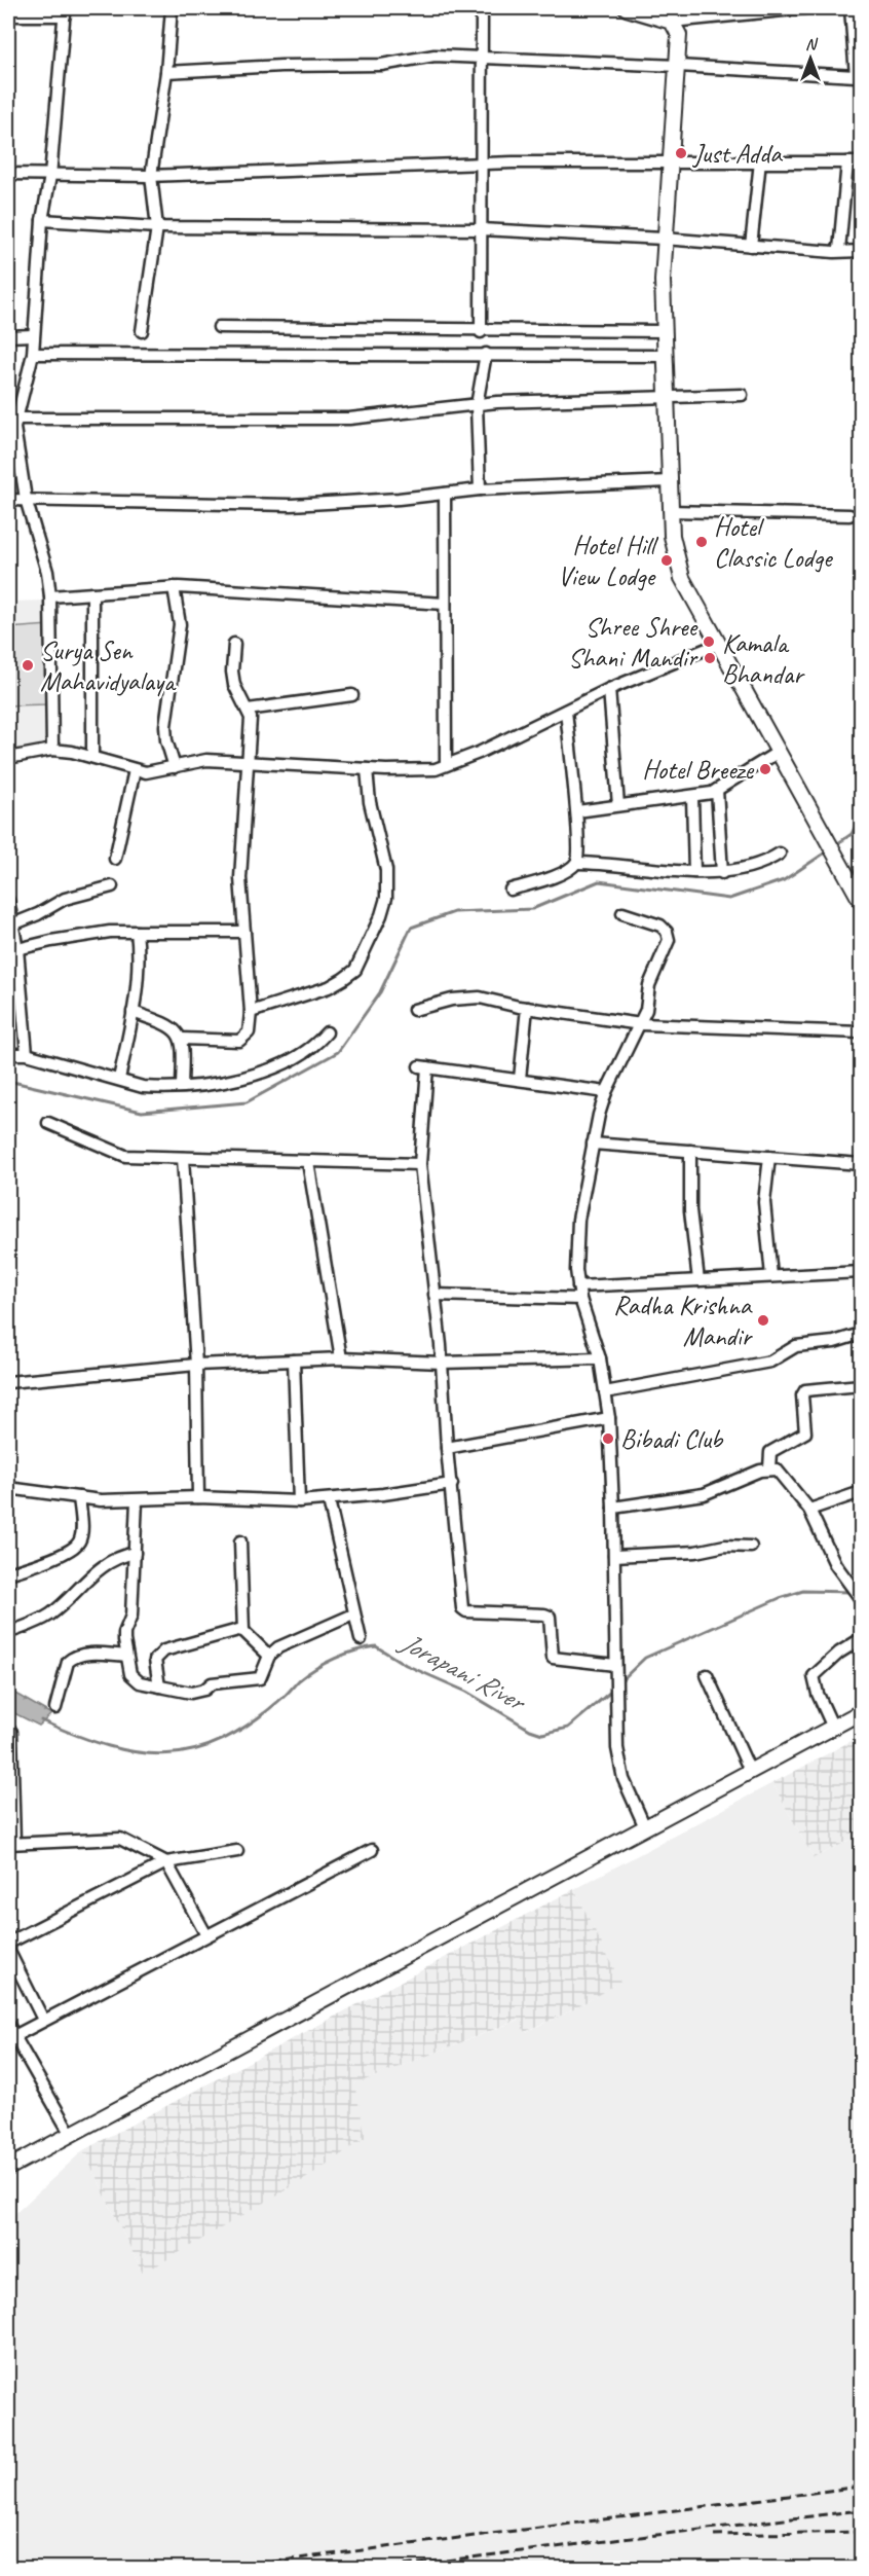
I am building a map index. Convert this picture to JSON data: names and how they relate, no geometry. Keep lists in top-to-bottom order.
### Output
{
  "water": ["Jorapani River"],
  "places": [
    "Just Adda",
    "Hotel Classic Lodge",
    "Hotel Hill View Lodge",
    "Shree Shree Shani Mandir",
    "Kamala Bhandar",
    "Surya Sen Mahavidyalaya",
    "Hotel Breeze",
    "Radha Krishna Mandir",
    "Bibadi Club"
  ],
  "north": "top"
}
